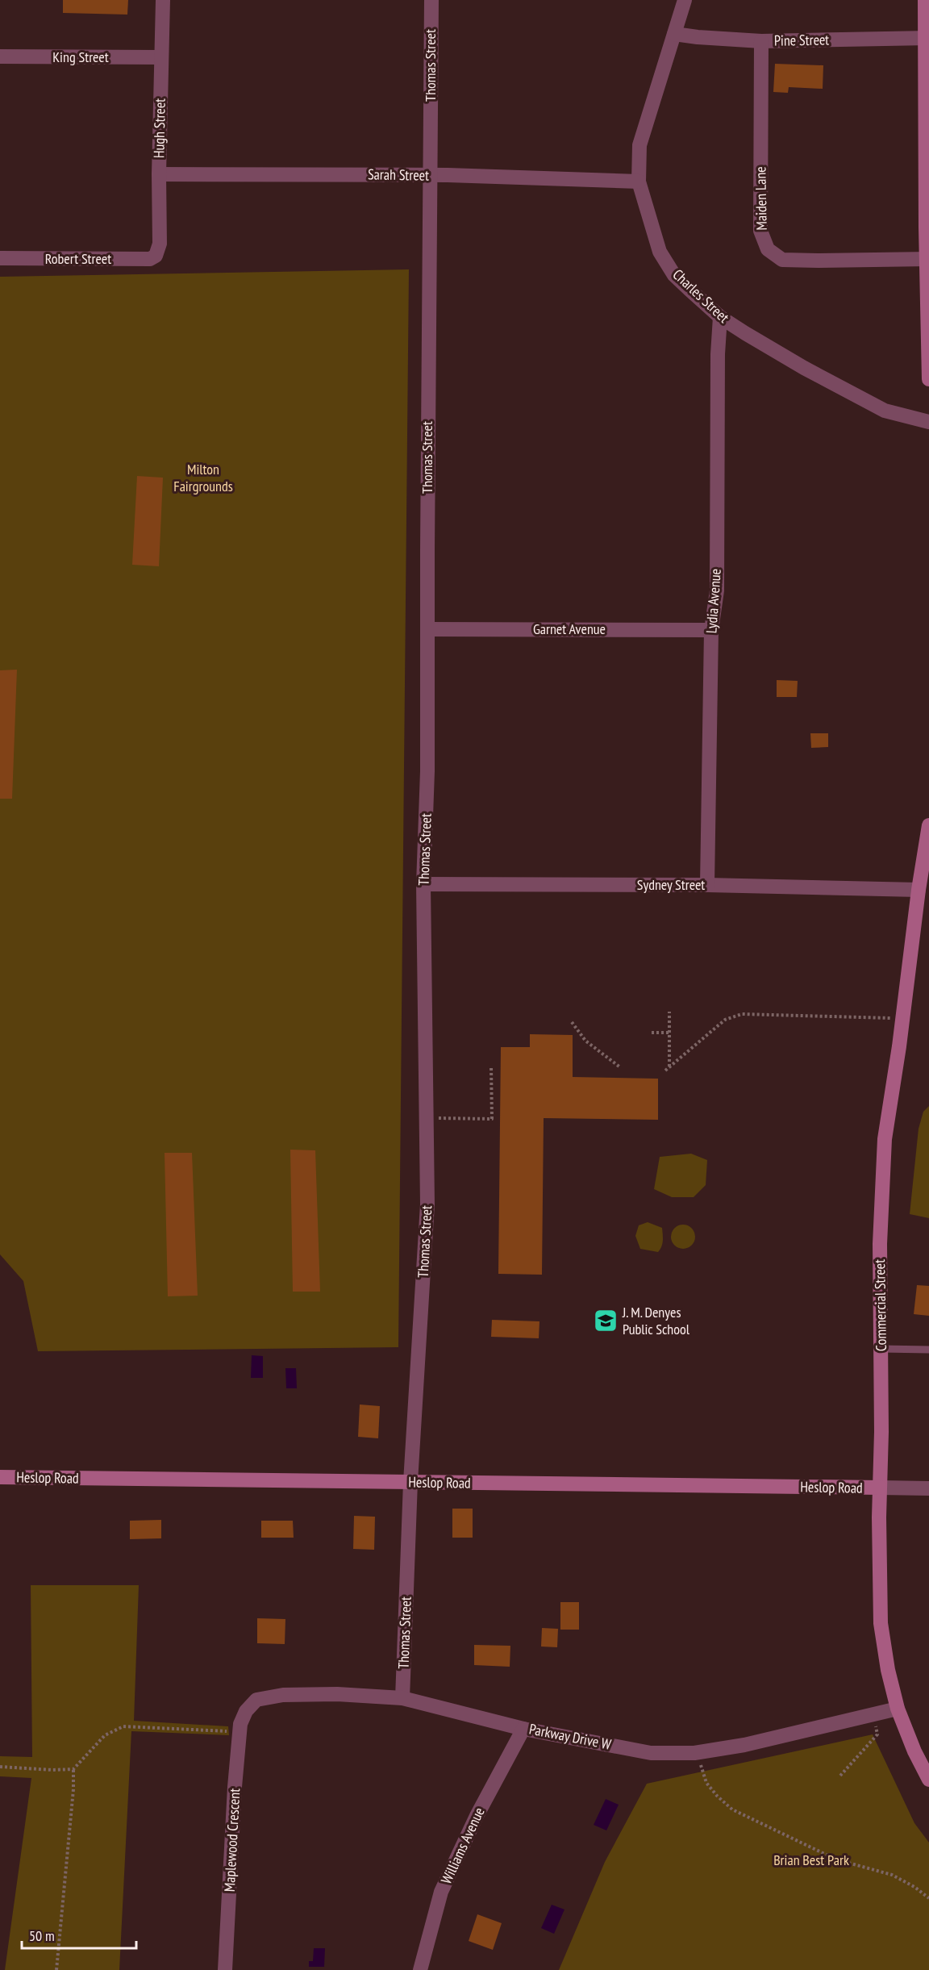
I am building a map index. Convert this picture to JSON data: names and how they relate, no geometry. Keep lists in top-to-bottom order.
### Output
{
  "streets": {
    "street": [
      "Pine Street",
      "King Street",
      "Thomas Street",
      "Hugh Street",
      "Sarah Street",
      "Maiden Lane",
      "Robert Street",
      "Charles Street",
      "Lydia Avenue",
      "Garnet Avenue",
      "Sydney Street",
      "Commercial Street",
      "Heslop Road",
      "Parkway Drive W",
      "Maplewood Crescent",
      "Williams Avenue"
    ]
  },
  "crossings": [
    ["Pine Street", "Maiden Lane"],
    ["Pine Street", "Charles Street"],
    ["King Street", "Hugh Street"],
    ["Thomas Street", "Sarah Street"],
    ["Thomas Street", "Garnet Avenue"],
    ["Thomas Street", "Sydney Street"],
    ["Thomas Street", "Heslop Road"],
    ["Thomas Street", "Parkway Drive W"],
    ["Hugh Street", "Sarah Street"],
    ["Hugh Street", "Robert Street"],
    ["Sarah Street", "Charles Street"],
    ["Charles Street", "Lydia Avenue"],
    ["Lydia Avenue", "Garnet Avenue"],
    ["Lydia Avenue", "Sydney Street"],
    ["Sydney Street", "Commercial Street"],
    ["Commercial Street", "Heslop Road"],
    ["Commercial Street", "Parkway Drive W"],
    ["Parkway Drive W", "Maplewood Crescent"],
    ["Parkway Drive W", "Williams Avenue"]
  ],
  "parks": ["Milton Fairgrounds", "Brian Best Park"],
  "places": {
    "school or university": ["J. M. Denyes Public School"]
  },
  "scale_bar": "50 m"
}
